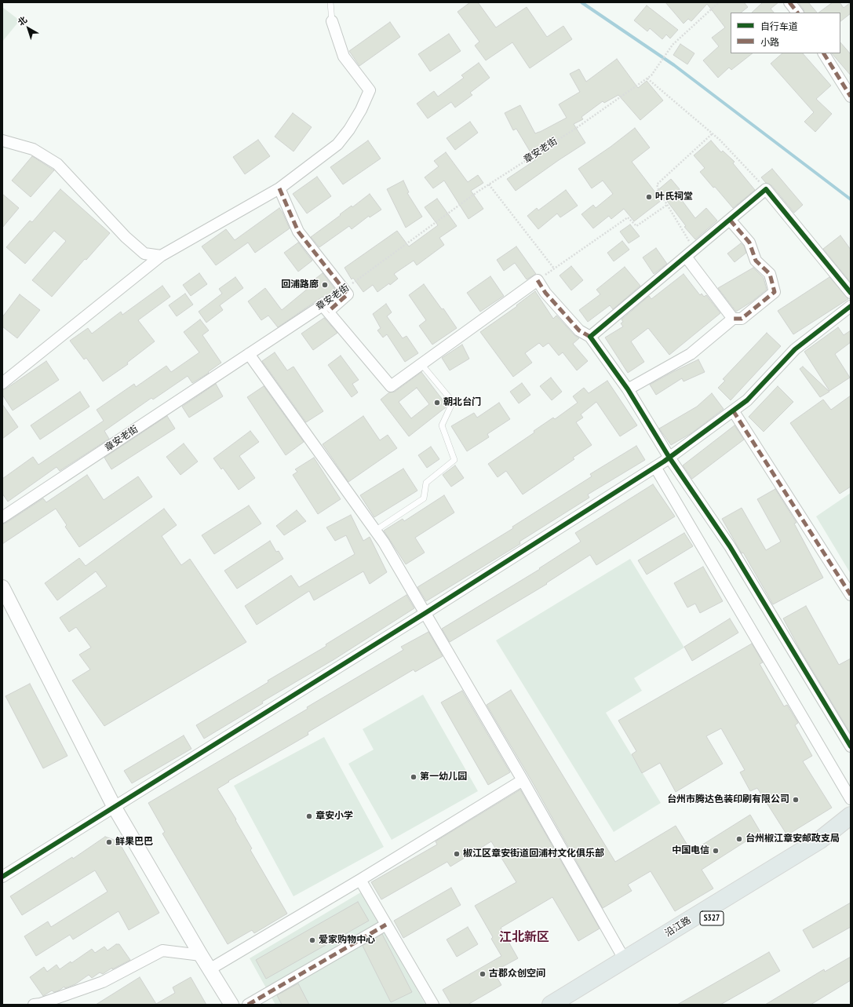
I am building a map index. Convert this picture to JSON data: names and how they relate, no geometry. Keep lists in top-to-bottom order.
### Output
{
  "streets": {
    "main road": ["S327", "沿江路"],
    "street": ["章安老街"]
  },
  "districts": ["江北新区"],
  "places": [
    "叶氏祠堂",
    "回浦路廊",
    "朝北台门",
    "第一幼儿园",
    "台州市腾达色装印刷有限公司",
    "章安小学",
    "台州椒江章安邮政支局",
    "鲜果巴巴",
    "中国电信",
    "椒江区章安街道回浦村文化俱乐部",
    "爱家购物中心",
    "古郡众创空间"
  ],
  "legend": ["自行车道", "小路"],
  "north": "top left"
}
